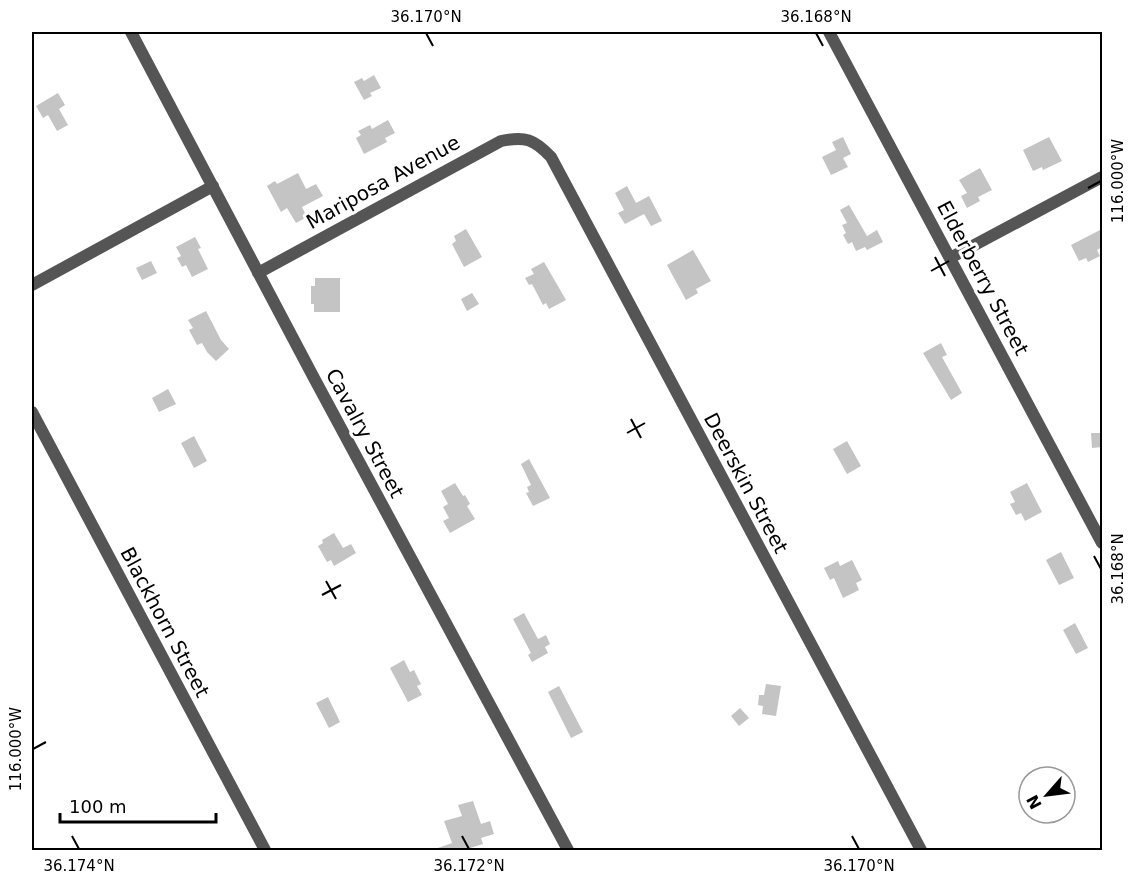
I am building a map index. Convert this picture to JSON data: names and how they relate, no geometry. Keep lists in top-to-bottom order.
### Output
{
  "streets": {
    "street": [
      "Mariposa Avenue",
      "Elderberry Street",
      "Cavalry Street",
      "Deerskin Street",
      "Blackhorn Street"
    ]
  },
  "crossings": [
    ["Mariposa Avenue", "Cavalry Street"],
    ["Mariposa Avenue", "Deerskin Street"]
  ],
  "scale_bar": "100 m",
  "north": "bottom left",
  "coordinates": [
    "36.170°N",
    "36.168°N",
    "116.000°W",
    "36.174°N",
    "36.172°N"
  ]
}
